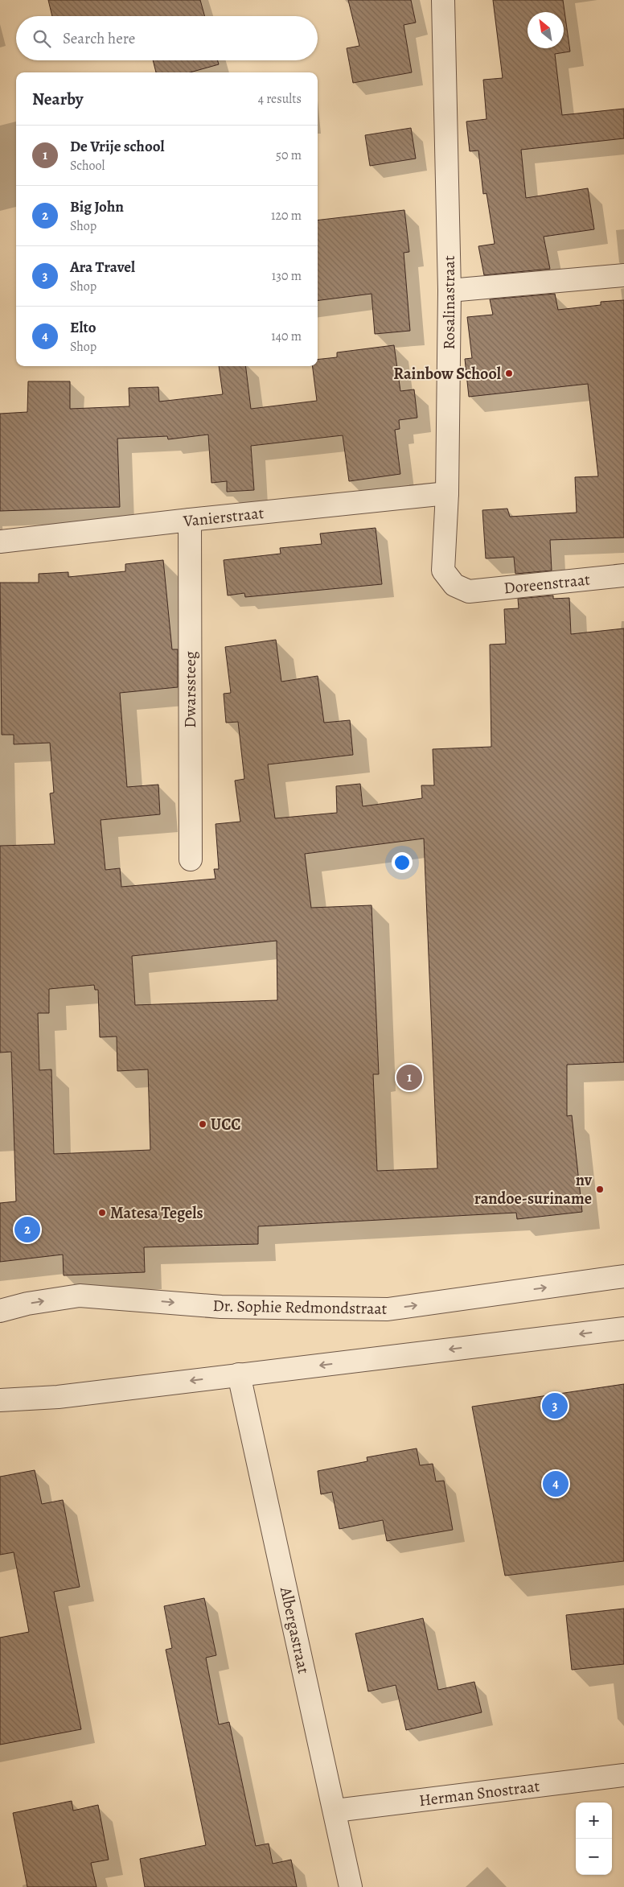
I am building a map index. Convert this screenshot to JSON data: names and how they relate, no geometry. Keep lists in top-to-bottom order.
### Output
{
  "streets": {
    "street": [
      "Rosalinastraat",
      "Vanierstraat",
      "Doreenstraat",
      "Dwarssteeg",
      "Dr. Sophie Redmondstraat",
      "Albergastraat",
      "Herman Snostraat"
    ]
  },
  "crossings": [
    ["Rosalinastraat", "Vanierstraat"],
    ["Rosalinastraat", "Doreenstraat"],
    ["Vanierstraat", "Dwarssteeg"],
    ["Albergastraat", "Herman Snostraat"]
  ],
  "places": [
    "Rainbow School",
    "UCC",
    "nv randoe-suriname",
    "Matesa Tegels"
  ],
  "north": "top left",
  "page": {
    "search": "Search here",
    "heading": ["Nearby", "4 results"],
    "list": [
      {
        "mark": "1",
        "name": "De Vrije school",
        "note": "School",
        "value": "50 m"
      },
      {
        "mark": "2",
        "name": "Big John",
        "note": "Shop",
        "value": "120 m"
      },
      {
        "mark": "3",
        "name": "Ara Travel",
        "note": "Shop",
        "value": "130 m"
      },
      {
        "mark": "4",
        "name": "Elto",
        "note": "Shop",
        "value": "140 m"
      }
    ],
    "pins": [
      "1",
      "2",
      "3",
      "4"
    ],
    "map_buttons": ["+", "−"]
  }
}
